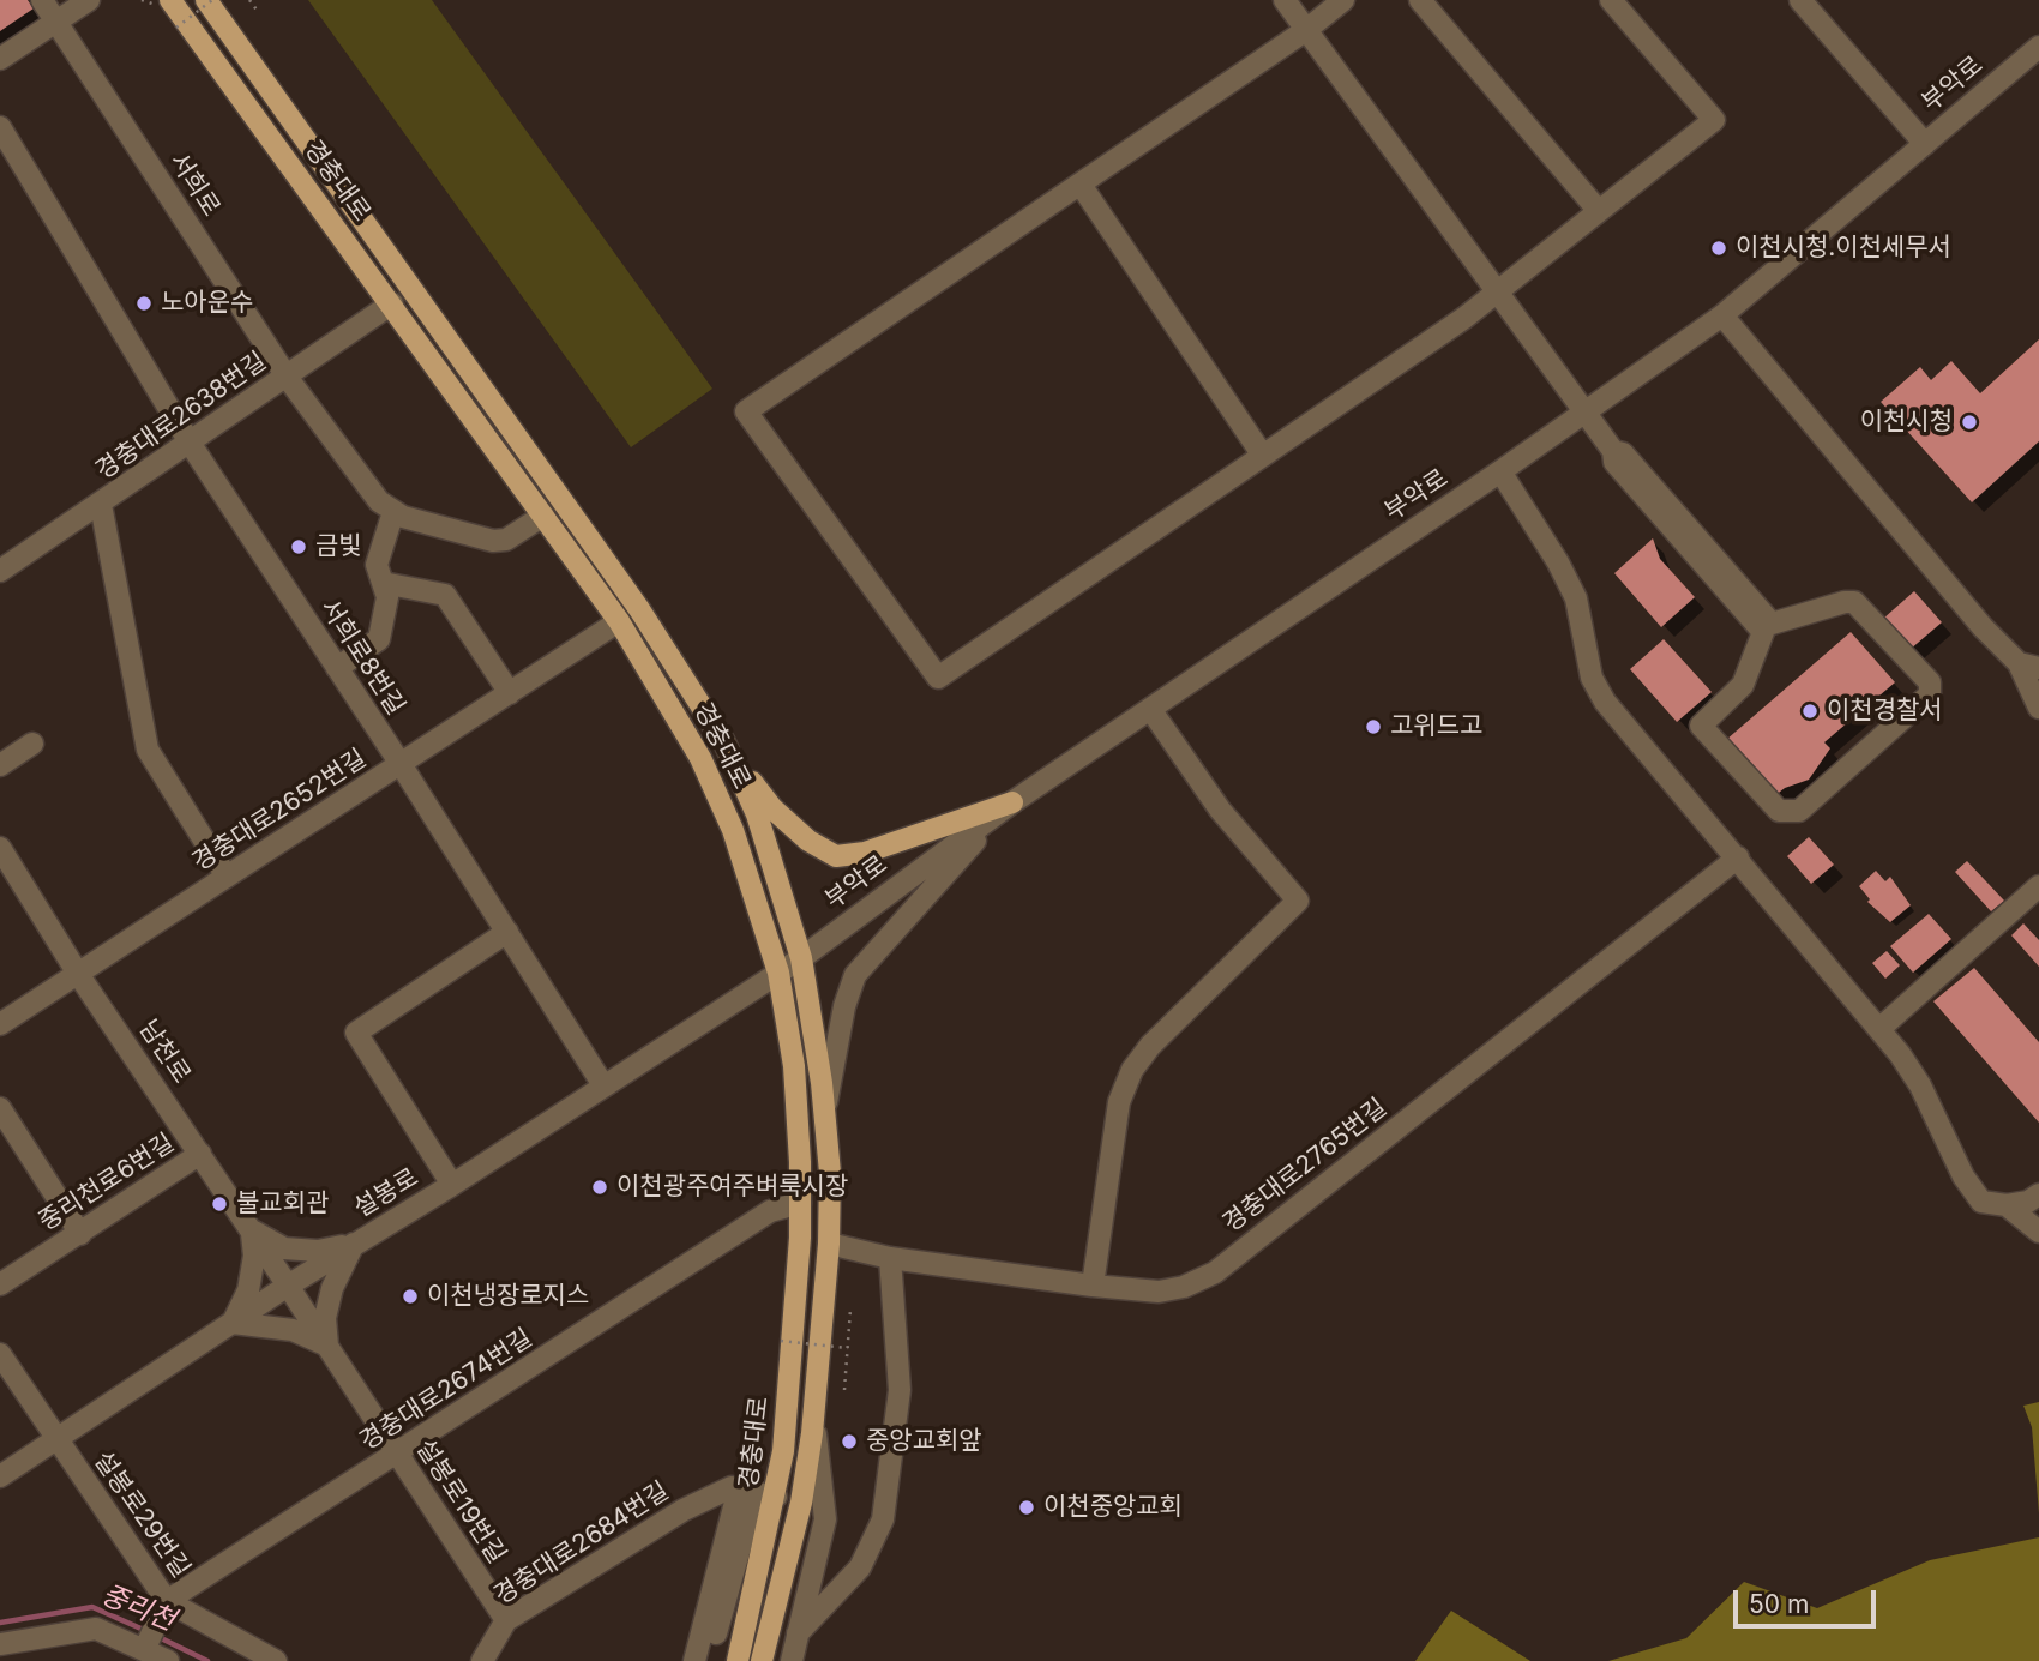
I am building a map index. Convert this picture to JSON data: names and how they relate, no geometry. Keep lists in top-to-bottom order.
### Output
{
  "streets": {
    "main road": ["경충대로"],
    "street": [
      "부악로",
      "서희로",
      "경충대로2638번길",
      "서희로8번길",
      "경충대로2652번길",
      "남천로",
      "경충대로2765번길",
      "중리천로6번길",
      "설봉로",
      "경충대로2674번길",
      "설봉로19번길",
      "설봉로29번길",
      "경충대로2684번길"
    ]
  },
  "crossings": [
    ["부악로", "경충대로"],
    ["부악로", "설봉로"],
    ["경충대로", "경충대로2638번길"],
    ["경충대로", "경충대로2652번길"],
    ["경충대로", "경충대로2765번길"],
    ["경충대로", "설봉로"],
    ["경충대로", "경충대로2674번길"],
    ["경충대로", "경충대로2684번길"],
    ["서희로", "경충대로2638번길"],
    ["경충대로2638번길", "서희로8번길"],
    ["서희로8번길", "경충대로2652번길"],
    ["서희로8번길", "설봉로"],
    ["경충대로2652번길", "남천로"],
    ["남천로", "중리천로6번길"],
    ["남천로", "설봉로"],
    ["남천로", "설봉로19번길"],
    ["설봉로", "설봉로19번길"],
    ["설봉로", "설봉로29번길"],
    ["경충대로2674번길", "설봉로19번길"],
    ["경충대로2674번길", "설봉로29번길"],
    ["설봉로19번길", "경충대로2684번길"]
  ],
  "water": ["중리천"],
  "places": [
    "이천시청.이천세무서",
    "노아운수",
    "이천시청",
    "금빛",
    "이천경찰서",
    "고위드고",
    "이천광주여주벼룩시장",
    "불교회관",
    "이천냉장로지스",
    "중앙교회앞",
    "이천중앙교회"
  ],
  "scale_bar": "50 m"
}
